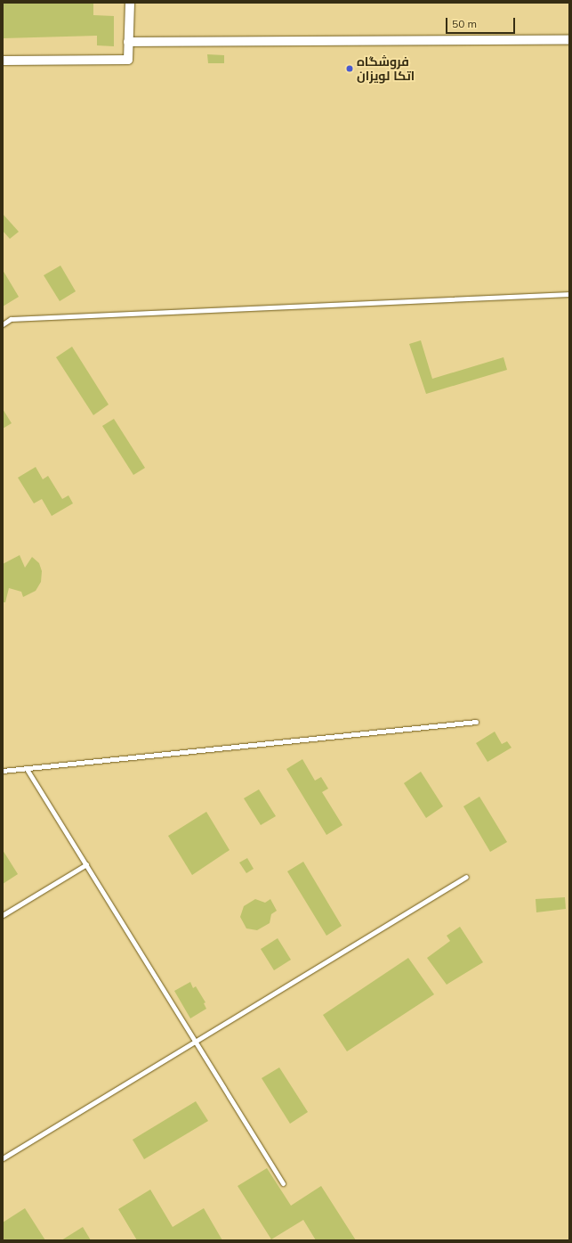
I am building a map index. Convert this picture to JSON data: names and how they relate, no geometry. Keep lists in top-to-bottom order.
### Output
{
  "places": ["فروشگاه اتکا لویزان"],
  "scale_bar": "50 m"
}
